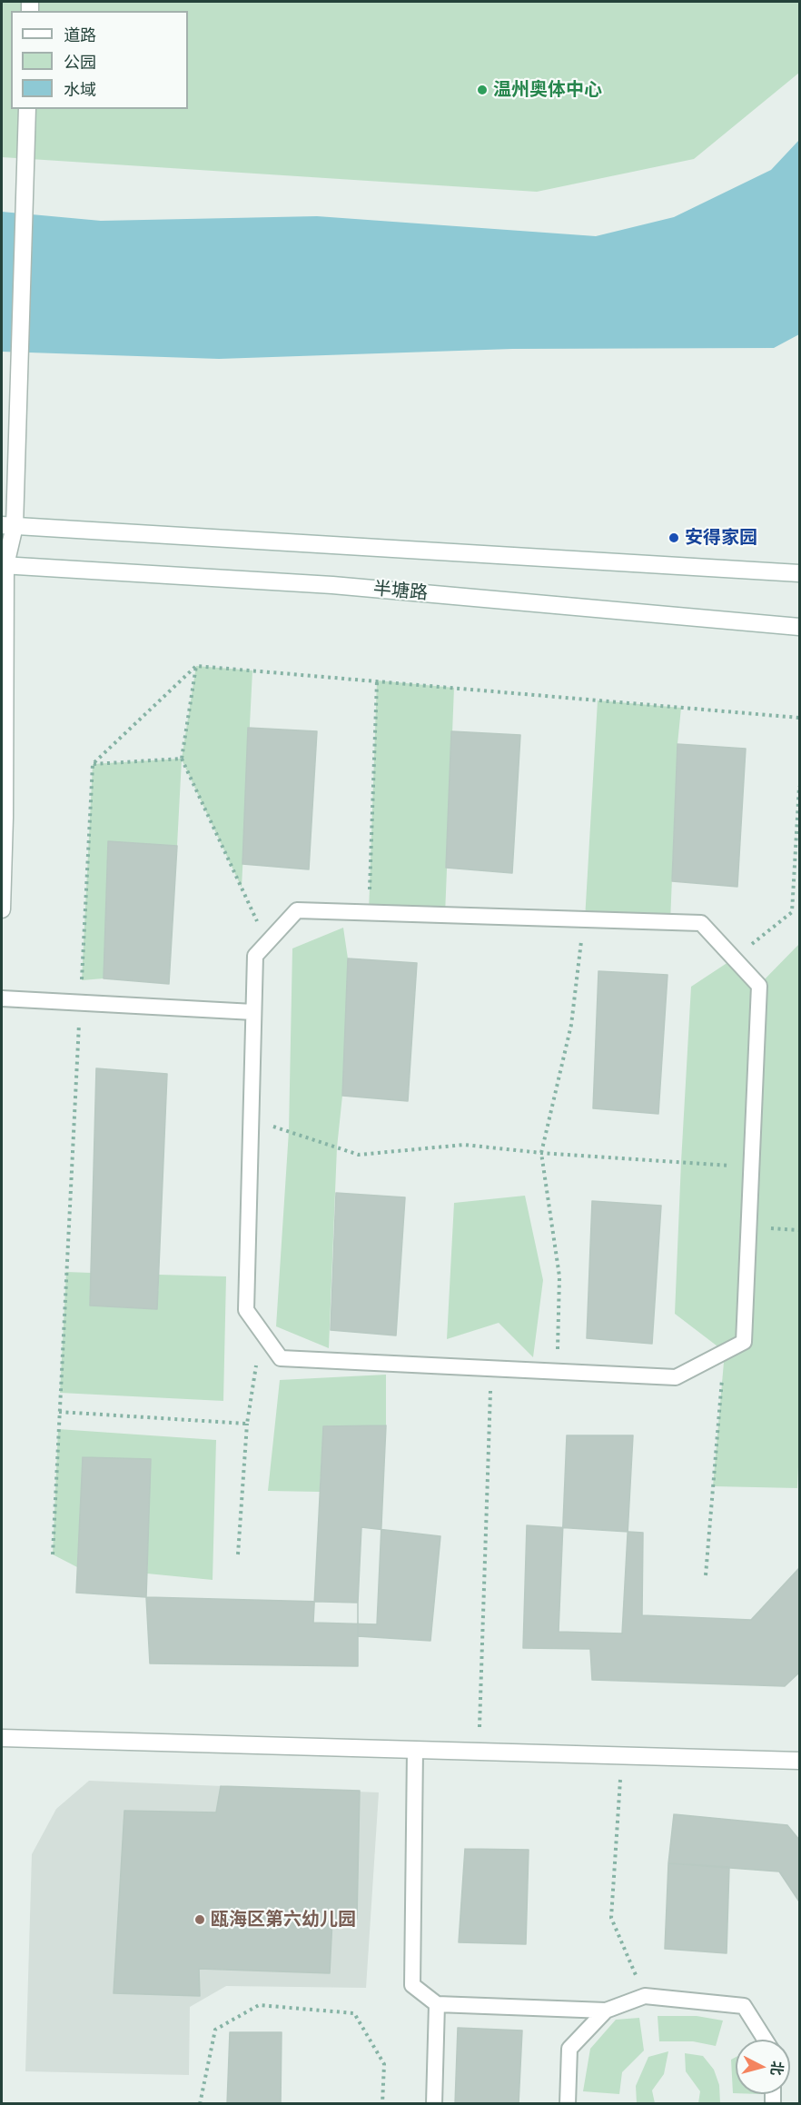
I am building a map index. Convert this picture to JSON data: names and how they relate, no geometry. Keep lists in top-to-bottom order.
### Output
{
  "streets": {
    "street": ["半塘路"]
  },
  "places": ["温州奥体中心", "安得家园", "瓯海区第六幼儿园"],
  "legend": ["道路", "公园", "水域"],
  "north": "right"
}
